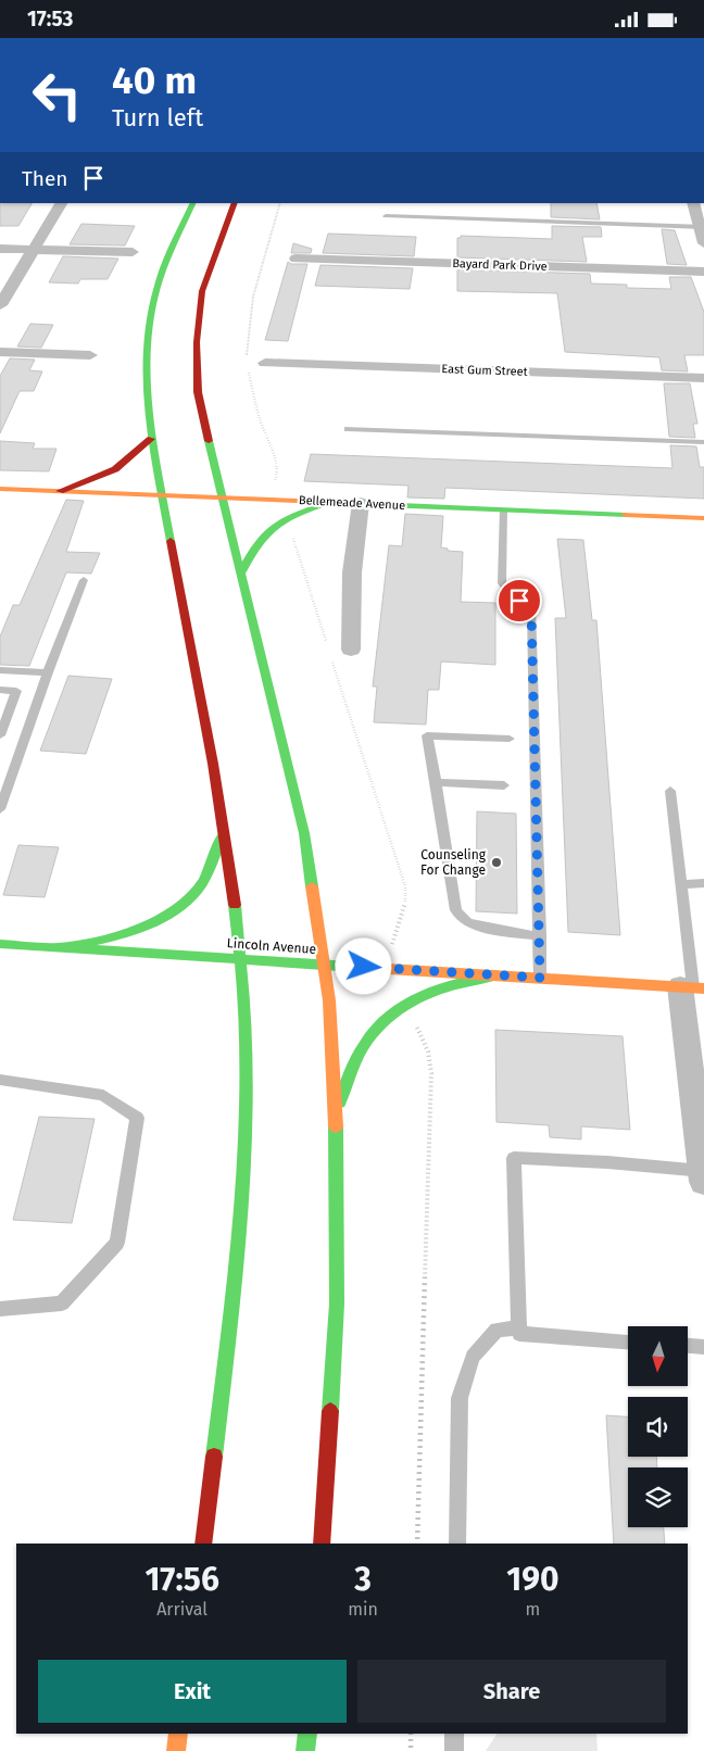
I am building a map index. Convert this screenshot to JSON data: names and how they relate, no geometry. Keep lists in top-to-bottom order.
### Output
{
  "streets": {
    "main road": ["Bellemeade Avenue", "Lincoln Avenue"],
    "street": ["Bayard Park Drive", "East Gum Street"]
  },
  "places": ["Counseling For Change"],
  "north": "bottom",
  "page": {
    "status": "17:53",
    "turn": ["40 m", "Turn left"],
    "then": "Then",
    "eta": [
      "17:56",
      "Arrival",
      "3",
      "min",
      "190",
      "m"
    ],
    "buttons": ["Exit", "Share"]
  }
}
